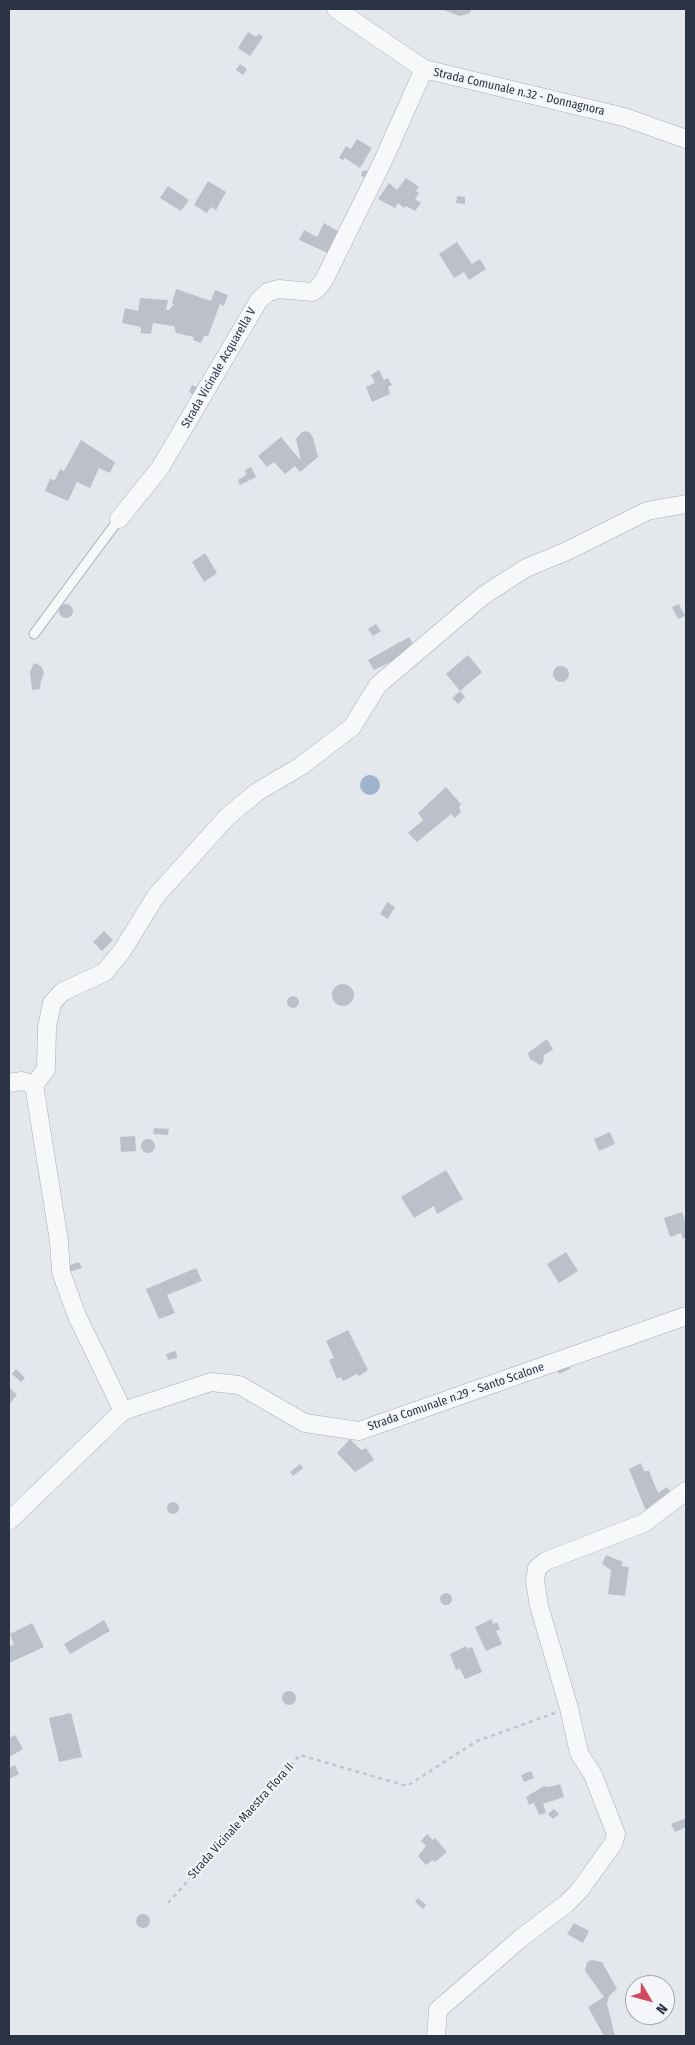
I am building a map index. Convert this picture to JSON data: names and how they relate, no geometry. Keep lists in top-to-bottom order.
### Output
{
  "streets": {
    "street": ["Strada Comunale n.32 - Donnagnora", "Strada Vicinale Acquarella V", "Strada Comunale n.29 - Santo Scalone"],
    "path": ["Strada Vicinale Maestra Flora II"]
  },
  "crossings": [
    ["Strada Comunale n.32 - Donnagnora", "Strada Vicinale Acquarella V"]
  ],
  "north": "bottom right"
}
